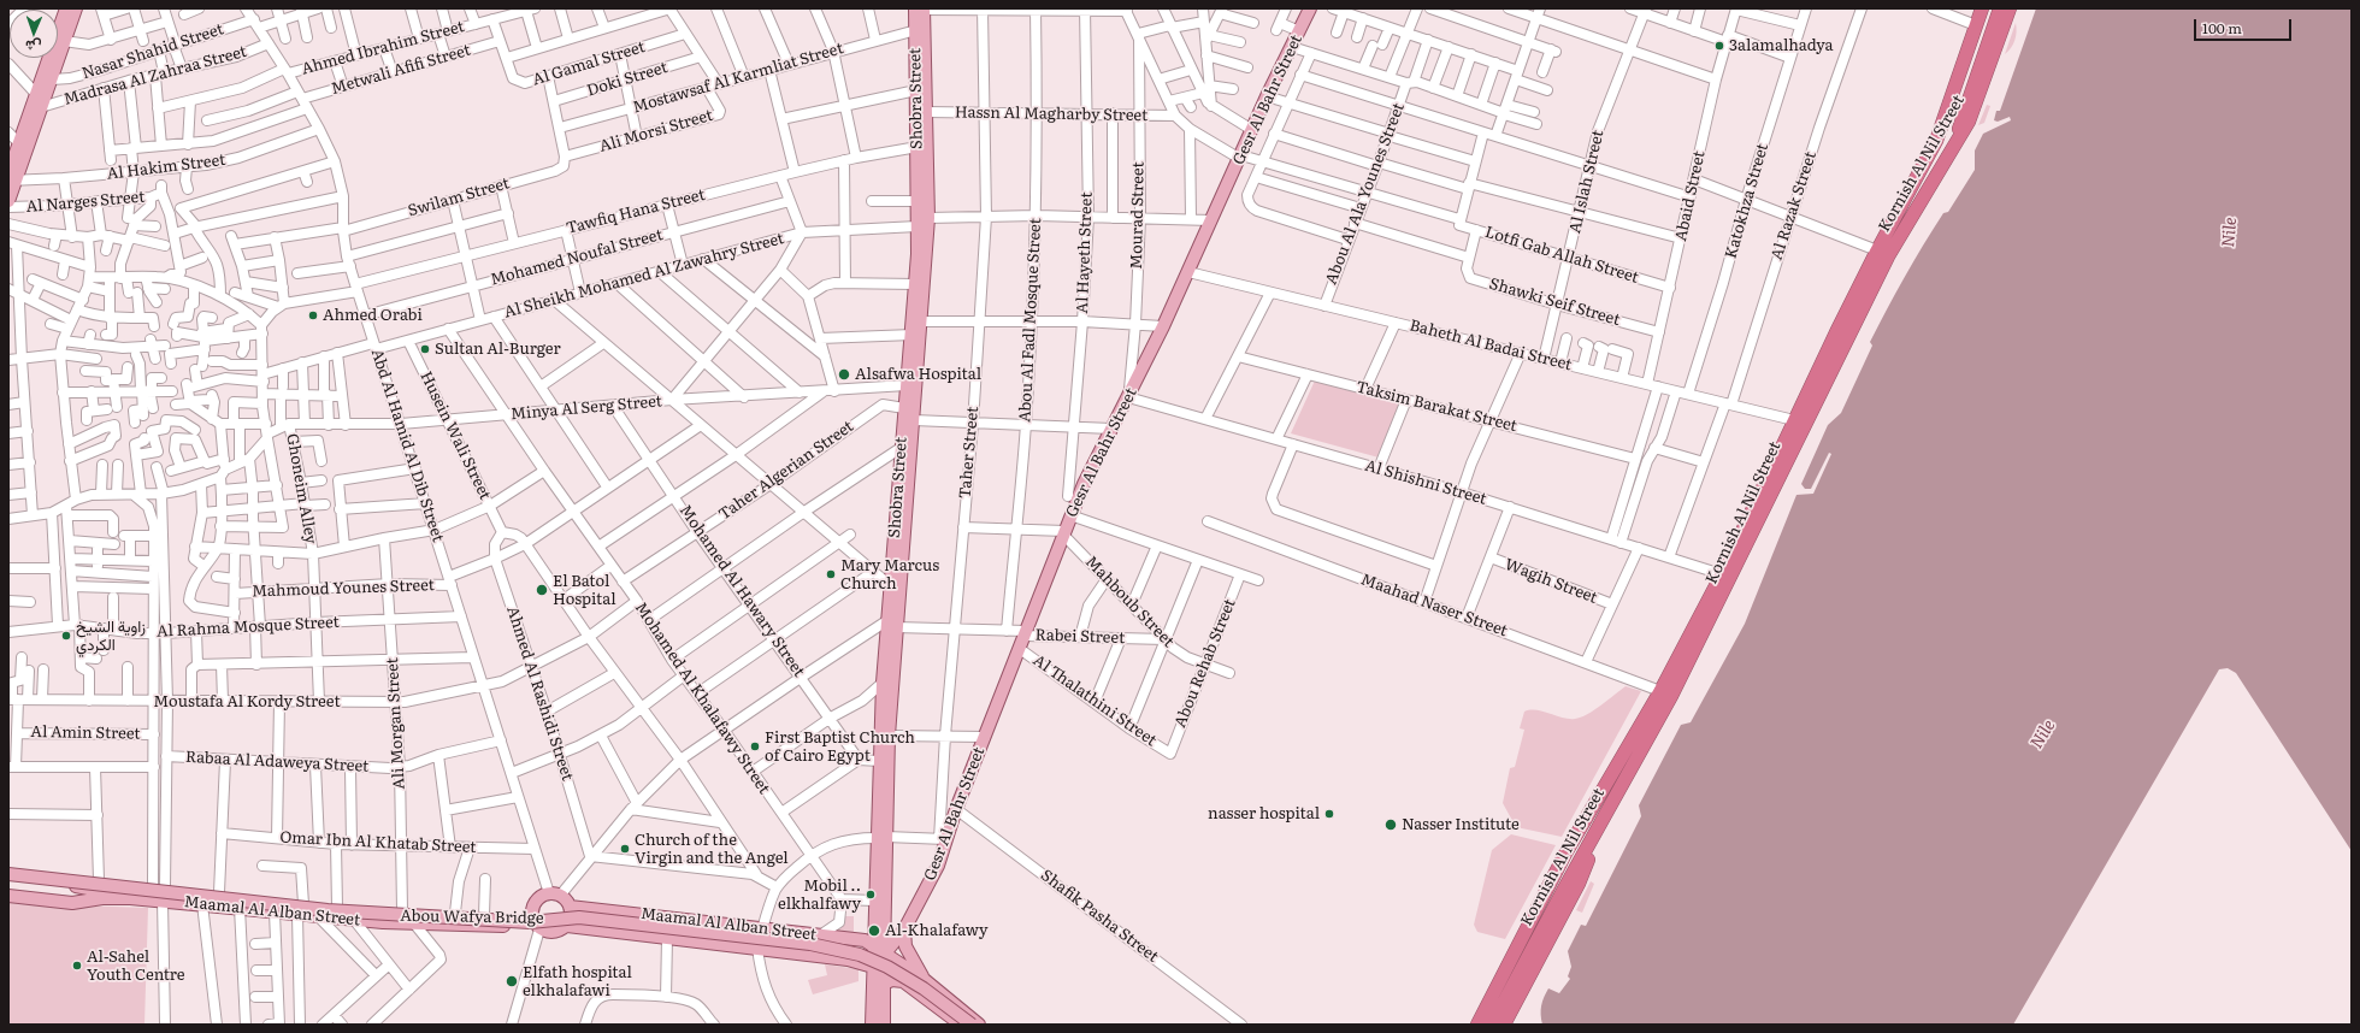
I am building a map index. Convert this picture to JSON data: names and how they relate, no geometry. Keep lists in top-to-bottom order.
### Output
{
  "streets": {
    "highway": ["Kornish Al Nil Street"],
    "main road": [
      "Shobra Street",
      "Gesr Al Bahr Street",
      "Maamal Al Alban Street",
      "Abou Wafya Bridge"
    ],
    "street": [
      "Ahmed Ibrahim Street",
      "Nasar Shahid Street",
      "Al Gamal Street",
      "Metwali Afifi Street",
      "Madrasa Al Zahraa Street",
      "Mostawsaf Al Karmliat Street",
      "Doki Street",
      "Hassn Al Magharby Street",
      "Ali Morsi Street",
      "Al Hakim Street",
      "Al Islah Street",
      "Abou Al Ala Younes Street",
      "Abaid Street",
      "Swilam Street",
      "Katokhza Street",
      "Al Narges Street",
      "Al Razak Street",
      "Tawfiq Hana Street",
      "Mourad Street",
      "Al Hayeth Street",
      "Lotfi Gab Allah Street",
      "Mohamed Noufal Street",
      "Al Sheikh Mohamed Al Zawahry Street",
      "Shawki Seif Street",
      "Abou Al Fadl Mosque Street",
      "Baheth Al Badai Street",
      "Taksim Barakat Street",
      "Minya Al Serg Street",
      "Husein Wali Street",
      "Abd Al Hamid Al Dib Street",
      "Taher Street",
      "Taher Algerian Street",
      "Al Shishni Street",
      "Ghoneim Alley",
      "Wagih Street",
      "Mahmoud Younes Street",
      "Mohamed Al Hawary Street",
      "Mahboub Street",
      "Maahad Naser Street",
      "Al Rahma Mosque Street",
      "Rabei Street",
      "Abou Rehab Street",
      "Ahmed Al Rashidi Street",
      "Mohamed Al Khalafawy Street",
      "Al Thalathini Street",
      "Moustafa Al Kordy Street",
      "Ali Morgan Street",
      "Al Amin Street",
      "Rabaa Al Adaweya Street",
      "Omar Ibn Al Khatab Street",
      "Shafik Pasha Street"
    ]
  },
  "crossings": [
    ["Ahmed Ibrahim Street", "Abd Al Hamid Al Dib Street"],
    ["Nasar Shahid Street", "Abd Al Hamid Al Dib Street"],
    ["Metwali Afifi Street", "Abd Al Hamid Al Dib Street"],
    ["Madrasa Al Zahraa Street", "Abd Al Hamid Al Dib Street"],
    ["Mostawsaf Al Karmliat Street", "Shobra Street"],
    ["Mostawsaf Al Karmliat Street", "Ali Morsi Street"],
    ["Shobra Street", "Gesr Al Bahr Street"],
    ["Shobra Street", "Hassn Al Magharby Street"],
    ["Shobra Street", "Tawfiq Hana Street"],
    ["Shobra Street", "Al Sheikh Mohamed Al Zawahry Street"],
    ["Shobra Street", "Minya Al Serg Street"],
    ["Shobra Street", "Rabei Street"],
    ["Shobra Street", "Maamal Al Alban Street"],
    ["Gesr Al Bahr Street", "Mourad Street"],
    ["Gesr Al Bahr Street", "Baheth Al Badai Street"],
    ["Gesr Al Bahr Street", "Taher Street"],
    ["Gesr Al Bahr Street", "Al Shishni Street"],
    ["Gesr Al Bahr Street", "Mahboub Street"],
    ["Gesr Al Bahr Street", "Rabei Street"],
    ["Gesr Al Bahr Street", "Al Thalathini Street"],
    ["Gesr Al Bahr Street", "Maamal Al Alban Street"],
    ["Gesr Al Bahr Street", "Shafik Pasha Street"],
    ["Hassn Al Magharby Street", "Mourad Street"],
    ["Hassn Al Magharby Street", "Al Hayeth Street"],
    ["Hassn Al Magharby Street", "Abou Al Fadl Mosque Street"],
    ["Hassn Al Magharby Street", "Taher Street"],
    ["Ali Morsi Street", "Swilam Street"],
    ["Kornish Al Nil Street", "Baheth Al Badai Street"],
    ["Kornish Al Nil Street", "Al Shishni Street"],
    ["Kornish Al Nil Street", "Maahad Naser Street"],
    ["Al Hakim Street", "Abd Al Hamid Al Dib Street"],
    ["Al Islah Street", "Lotfi Gab Allah Street"],
    ["Al Islah Street", "Shawki Seif Street"],
    ["Al Islah Street", "Baheth Al Badai Street"],
    ["Abou Al Ala Younes Street", "Baheth Al Badai Street"],
    ["Abaid Street", "Lotfi Gab Allah Street"],
    ["Abaid Street", "Shawki Seif Street"],
    ["Abaid Street", "Baheth Al Badai Street"],
    ["Abaid Street", "Taksim Barakat Street"],
    ["Abaid Street", "Al Shishni Street"],
    ["Swilam Street", "Abd Al Hamid Al Dib Street"],
    ["Katokhza Street", "Baheth Al Badai Street"],
    ["Al Razak Street", "Baheth Al Badai Street"],
    ["Al Razak Street", "Al Shishni Street"],
    ["Tawfiq Hana Street", "Abd Al Hamid Al Dib Street"],
    ["Mourad Street", "Al Shishni Street"],
    ["Mohamed Noufal Street", "Abd Al Hamid Al Dib Street"],
    ["Al Sheikh Mohamed Al Zawahry Street", "Husein Wali Street"],
    ["Al Sheikh Mohamed Al Zawahry Street", "Abd Al Hamid Al Dib Street"],
    ["Al Sheikh Mohamed Al Zawahry Street", "Ghoneim Alley"],
    ["Al Sheikh Mohamed Al Zawahry Street", "Mohamed Al Khalafawy Street"],
    ["Abou Al Fadl Mosque Street", "Rabei Street"],
    ["Minya Al Serg Street", "Husein Wali Street"],
    ["Minya Al Serg Street", "Abd Al Hamid Al Dib Street"],
    ["Minya Al Serg Street", "Ghoneim Alley"],
    ["Minya Al Serg Street", "Mohamed Al Hawary Street"],
    ["Minya Al Serg Street", "Mohamed Al Khalafawy Street"],
    ["Husein Wali Street", "Ahmed Al Rashidi Street"],
    ["Abd Al Hamid Al Dib Street", "Mahmoud Younes Street"],
    ["Abd Al Hamid Al Dib Street", "Al Rahma Mosque Street"],
    ["Abd Al Hamid Al Dib Street", "Moustafa Al Kordy Street"],
    ["Abd Al Hamid Al Dib Street", "Rabaa Al Adaweya Street"],
    ["Abd Al Hamid Al Dib Street", "Omar Ibn Al Khatab Street"],
    ["Abd Al Hamid Al Dib Street", "Maamal Al Alban Street"],
    ["Taher Street", "Rabei Street"],
    ["Taher Algerian Street", "Mohamed Al Hawary Street"],
    ["Taher Algerian Street", "Mohamed Al Khalafawy Street"],
    ["Ghoneim Alley", "Mahmoud Younes Street"],
    ["Ghoneim Alley", "Al Rahma Mosque Street"],
    ["Ghoneim Alley", "Moustafa Al Kordy Street"],
    ["Mahmoud Younes Street", "Ali Morgan Street"],
    ["Mahboub Street", "Rabei Street"],
    ["Mahboub Street", "Abou Rehab Street"],
    ["Al Rahma Mosque Street", "Ali Morgan Street"],
    ["Abou Rehab Street", "Al Thalathini Street"],
    ["Ahmed Al Rashidi Street", "Moustafa Al Kordy Street"],
    ["Mohamed Al Khalafawy Street", "Moustafa Al Kordy Street"],
    ["Moustafa Al Kordy Street", "Ali Morgan Street"],
    ["Ali Morgan Street", "Rabaa Al Adaweya Street"],
    ["Ali Morgan Street", "Omar Ibn Al Khatab Street"],
    ["Ali Morgan Street", "Maamal Al Alban Street"],
    ["Maamal Al Alban Street", "Abou Wafya Bridge"]
  ],
  "water": ["Nile"],
  "places": [
    "3alamalhadya",
    "Ahmed Orabi",
    "Sultan Al-Burger",
    "Alsafwa Hospital",
    "Mary Marcus Church",
    "El Batol Hospital",
    "زاوية الشيخ الكردي",
    "First Baptist Church of Cairo Egypt",
    "nasser hospital",
    "Nasser Institute",
    "Church of the Virgin and the Angel",
    "Mobil .. elkhalfawy",
    "Al-Khalafawy",
    "Al-Sahel Youth Centre",
    "Elfath hospital elkhalafawi"
  ],
  "scale_bar": "100 m",
  "north": "bottom"
}
